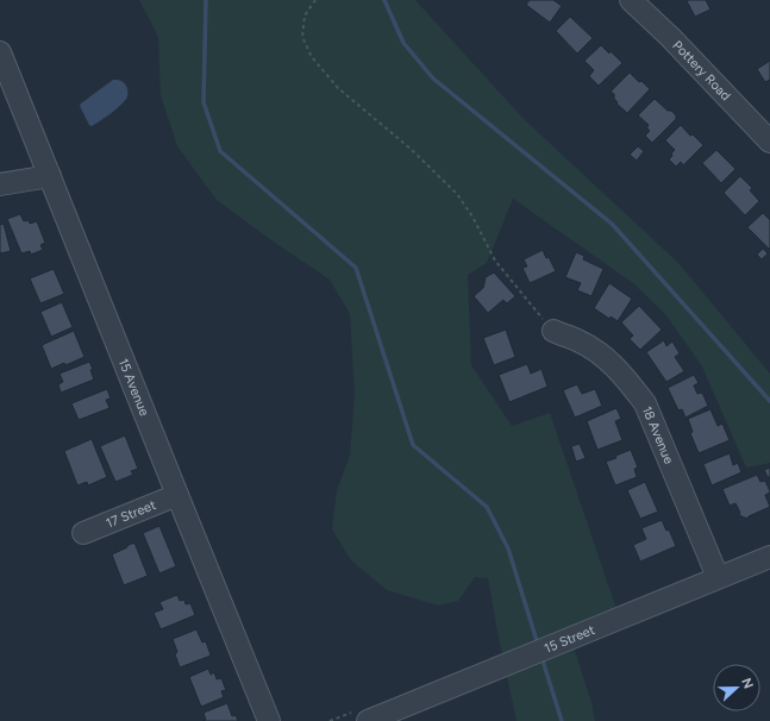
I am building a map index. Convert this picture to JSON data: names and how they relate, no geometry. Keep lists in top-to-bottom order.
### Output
{
  "streets": {
    "street": [
      "Pottery Road",
      "15 Avenue",
      "18 Avenue",
      "17 Street",
      "15 Street"
    ]
  },
  "crossings": [
    ["15 Avenue", "17 Street"],
    ["18 Avenue", "15 Street"]
  ],
  "north": "right"
}
